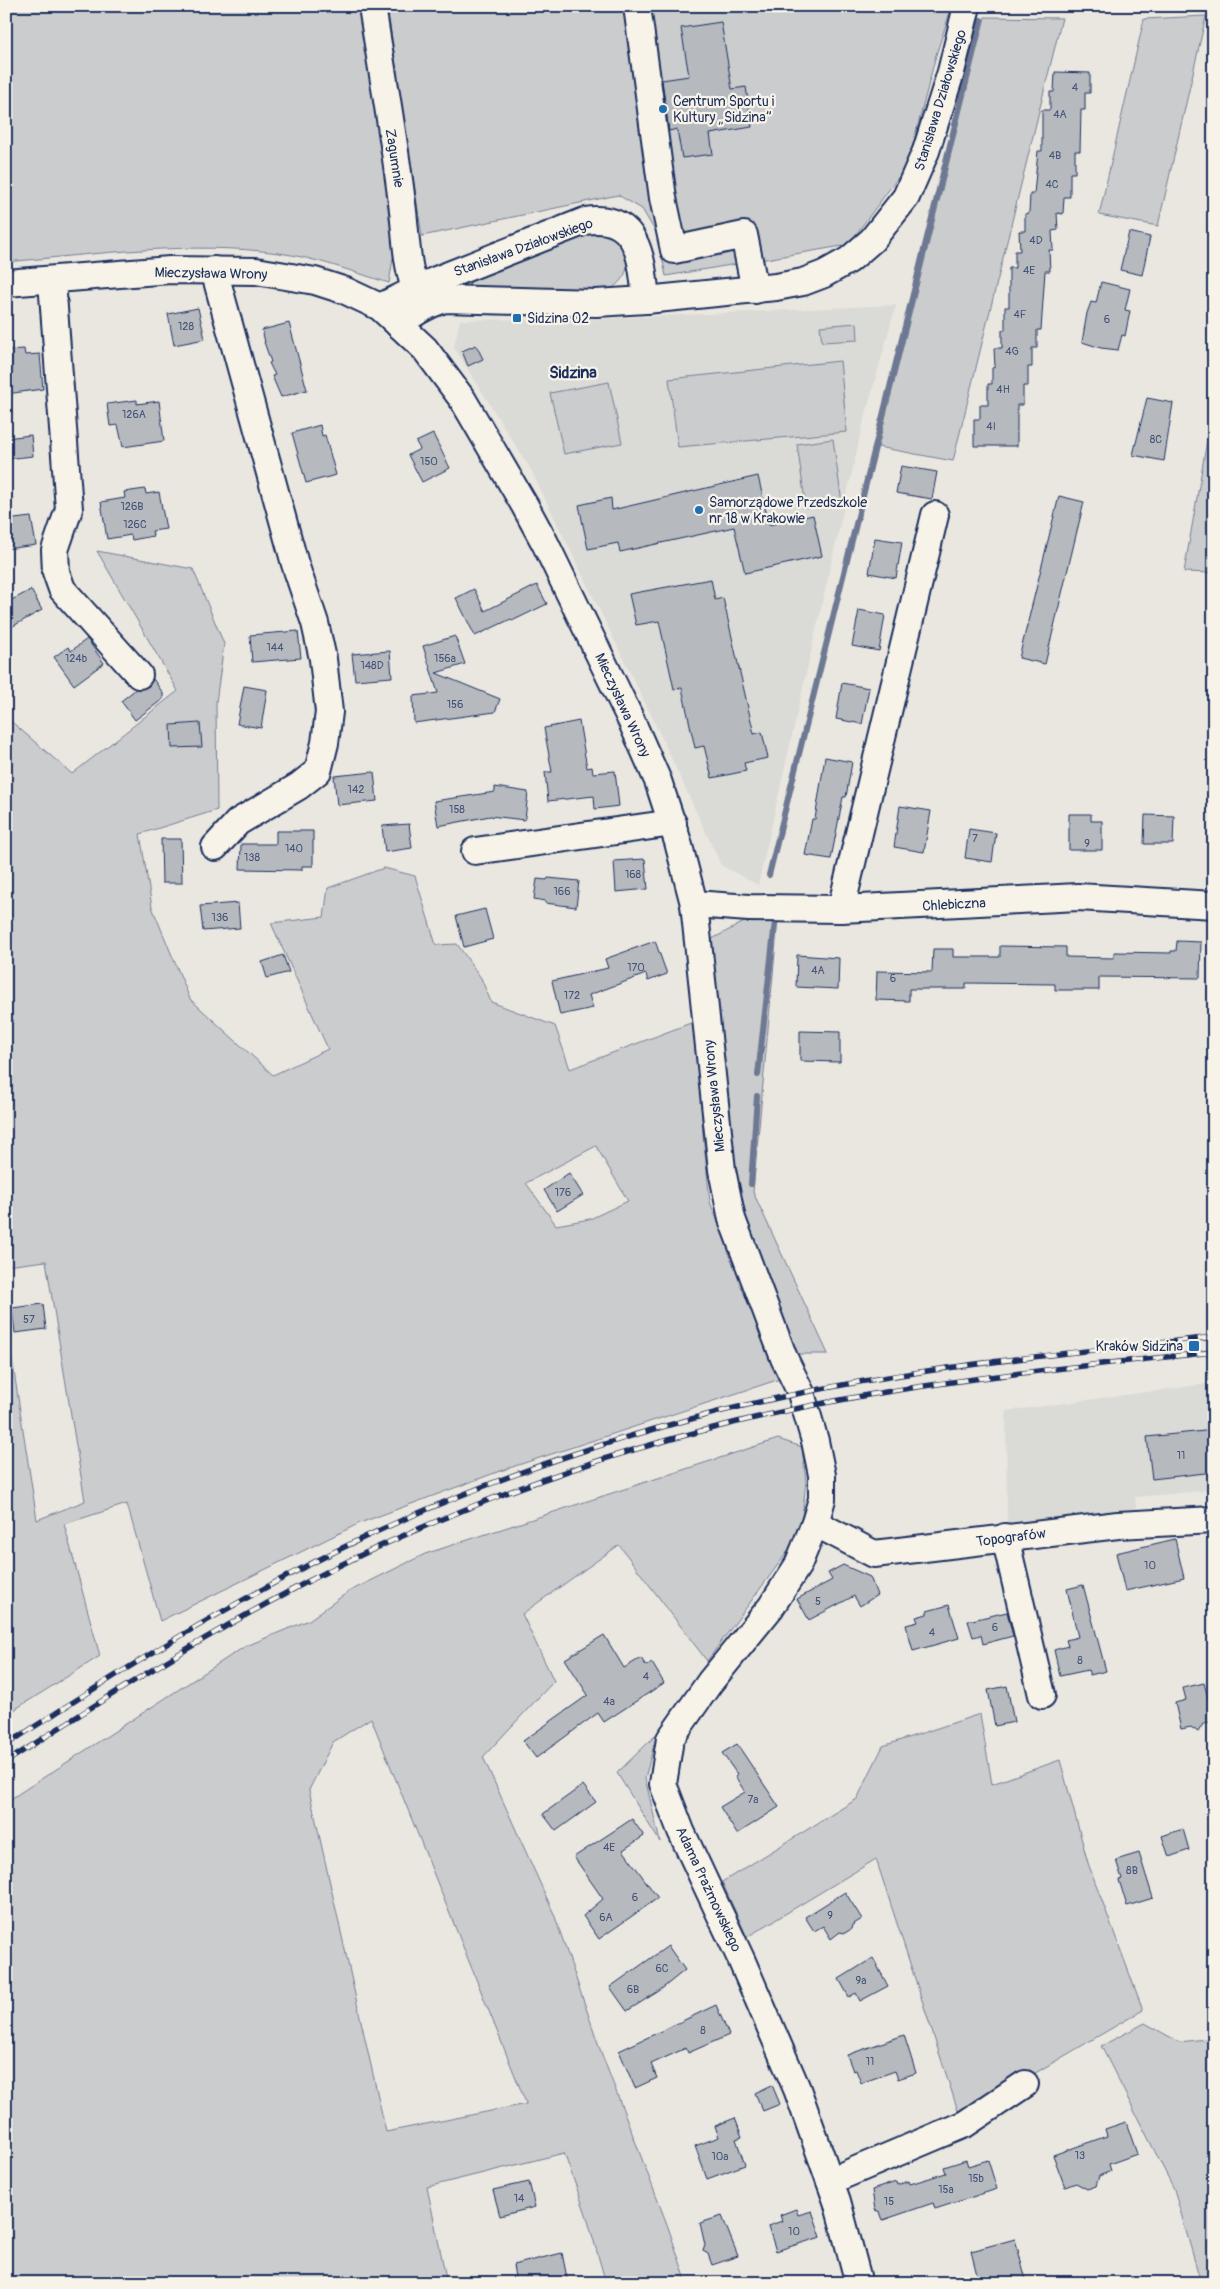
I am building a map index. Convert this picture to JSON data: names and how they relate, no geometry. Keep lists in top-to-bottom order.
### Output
{
  "streets": {
    "street": [
      "Stanisława Działowskiego",
      "Zagumnie",
      "Mieczysława Wrony",
      "Chlebiczna",
      "Topografów",
      "Adama Prażmowskiego"
    ]
  },
  "crossings": [
    ["Stanisława Działowskiego", "Zagumnie"],
    ["Stanisława Działowskiego", "Mieczysława Wrony"],
    ["Mieczysława Wrony", "Chlebiczna"],
    ["Mieczysława Wrony", "Topografów"],
    ["Mieczysława Wrony", "Adama Prażmowskiego"],
    ["Topografów", "Adama Prażmowskiego"]
  ],
  "districts": ["Sidzina"],
  "places": {
    "other": ["Centrum Sportu i Kultury „Sidzina”", "Samorządowe Przedszkole nr 18 w Krakowie"],
    "transit": ["Sidzina 02", "Kraków Sidzina"]
  },
  "house_numbers": [
    "4",
    "4A",
    "4B",
    "4C",
    "4D",
    "4E",
    "4F",
    "6",
    "128",
    "4G",
    "4H",
    "126A",
    "4I",
    "8C",
    "150",
    "126B",
    "126C",
    "144",
    "124b",
    "156a",
    "148D",
    "156",
    "142",
    "158",
    "7",
    "9",
    "140",
    "138",
    "168",
    "166",
    "136",
    "170",
    "4A",
    "6",
    "172",
    "176",
    "57",
    "11",
    "10",
    "5",
    "6",
    "4",
    "8",
    "4",
    "4a",
    "7a",
    "4E",
    "8B",
    "6",
    "9",
    "6A",
    "6C",
    "9a",
    "6B",
    "8",
    "11",
    "13",
    "10a",
    "15b",
    "15a",
    "14",
    "15",
    "10"
  ]
}
